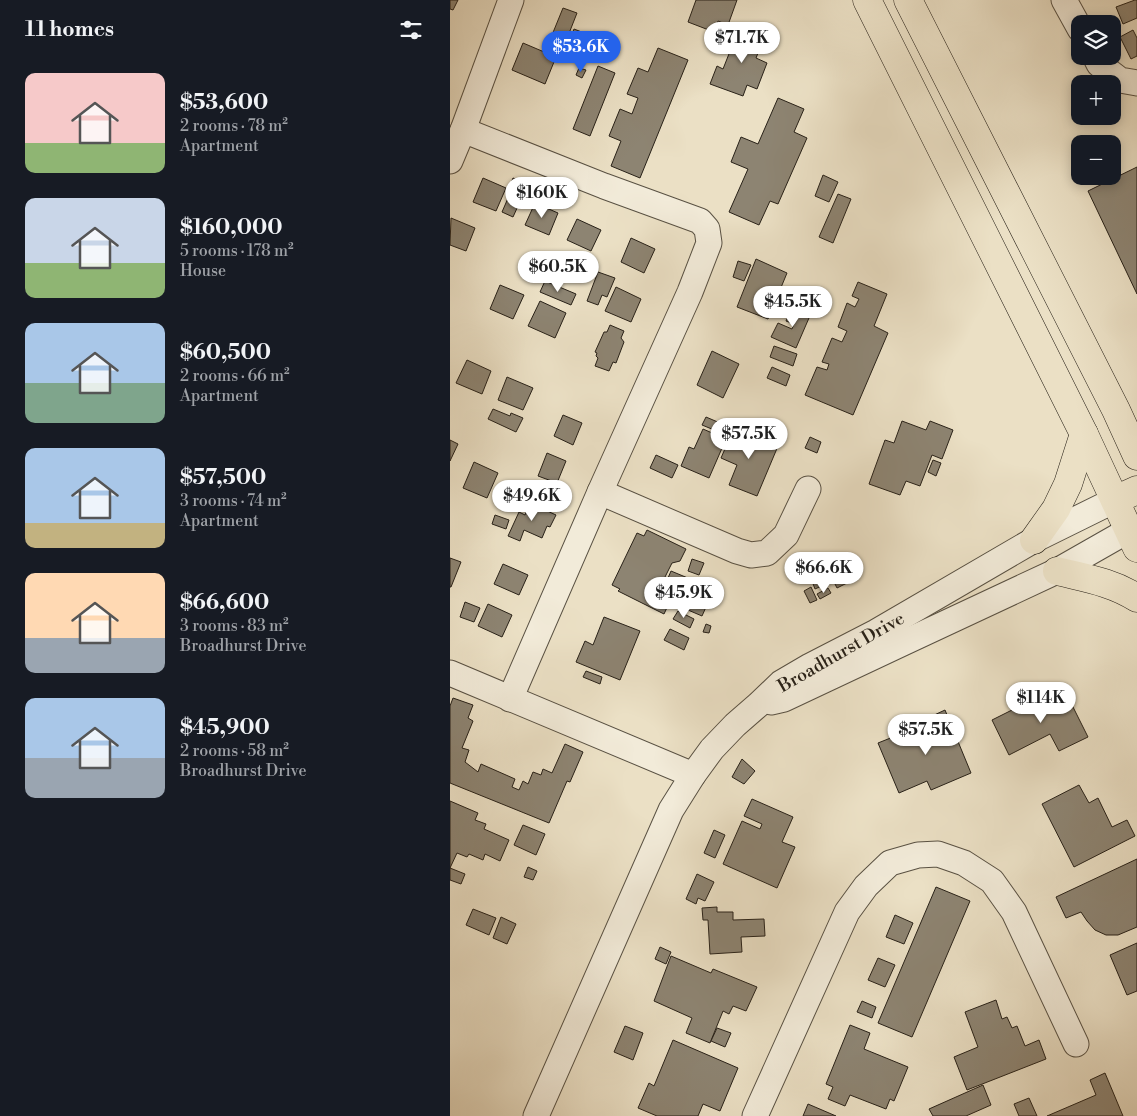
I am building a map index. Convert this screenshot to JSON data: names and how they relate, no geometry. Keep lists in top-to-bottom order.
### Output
{
  "streets": {
    "street": ["Broadhurst Drive"]
  },
  "page": {
    "heading": "11 homes",
    "map_buttons": ["+", "−"],
    "price": [
      "$71.7K",
      "$53.6K",
      "$160K",
      "$60.5K",
      "$45.5K",
      "$57.5K",
      "$49.6K",
      "$66.6K",
      "$45.9K",
      "$114K",
      "$57.5K"
    ],
    "list": [
      {
        "name": "$53,600",
        "note": "2 rooms · 78 m² · Apartment"
      },
      {
        "name": "$160,000",
        "note": "5 rooms · 178 m² · House"
      },
      {
        "name": "$60,500",
        "note": "2 rooms · 66 m² · Apartment"
      },
      {
        "name": "$57,500",
        "note": "3 rooms · 74 m² · Apartment"
      },
      {
        "name": "$66,600",
        "note": "3 rooms · 83 m² · Broadhurst Drive"
      },
      {
        "name": "$45,900",
        "note": "2 rooms · 58 m² · Broadhurst Drive"
      }
    ]
  }
}
